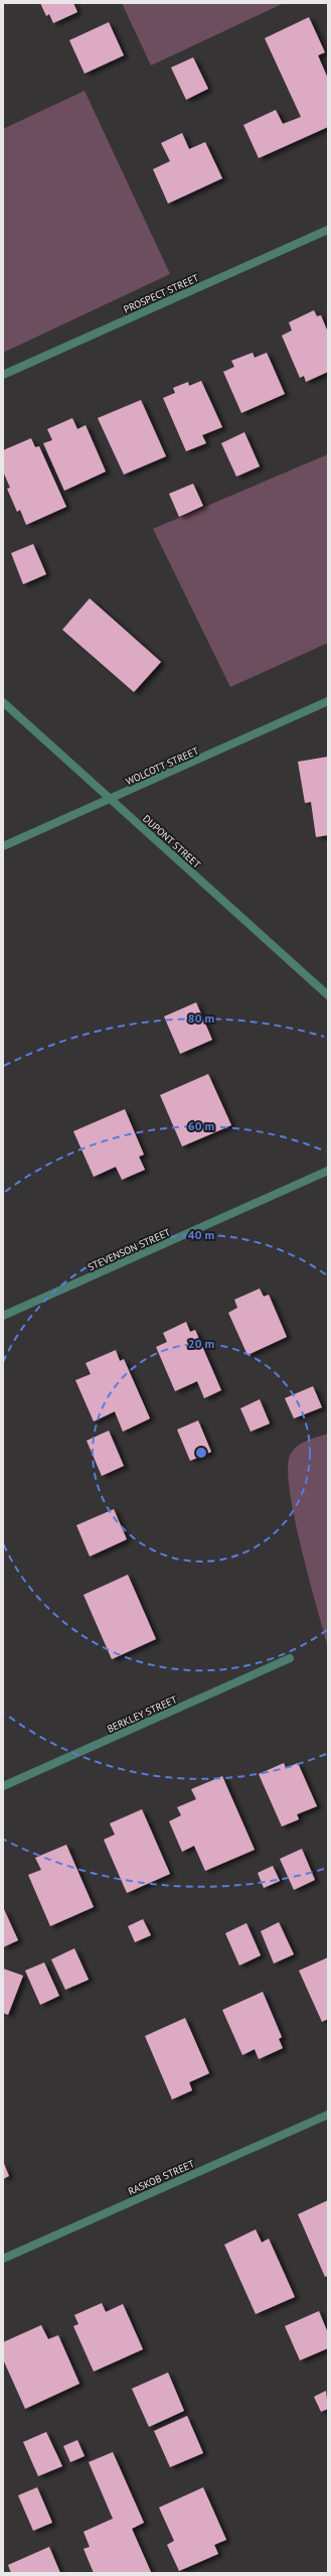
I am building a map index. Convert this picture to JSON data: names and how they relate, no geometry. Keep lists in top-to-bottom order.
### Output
{
  "streets": {
    "street": [
      "PROSPECT STREET",
      "WOLCOTT STREET",
      "DUPONT STREET",
      "STEVENSON STREET",
      "BERKLEY STREET",
      "RASKOB STREET"
    ]
  },
  "crossings": [
    ["WOLCOTT STREET", "DUPONT STREET"]
  ],
  "rings": [
    "80 m",
    "60 m",
    "40 m",
    "20 m"
  ]
}
